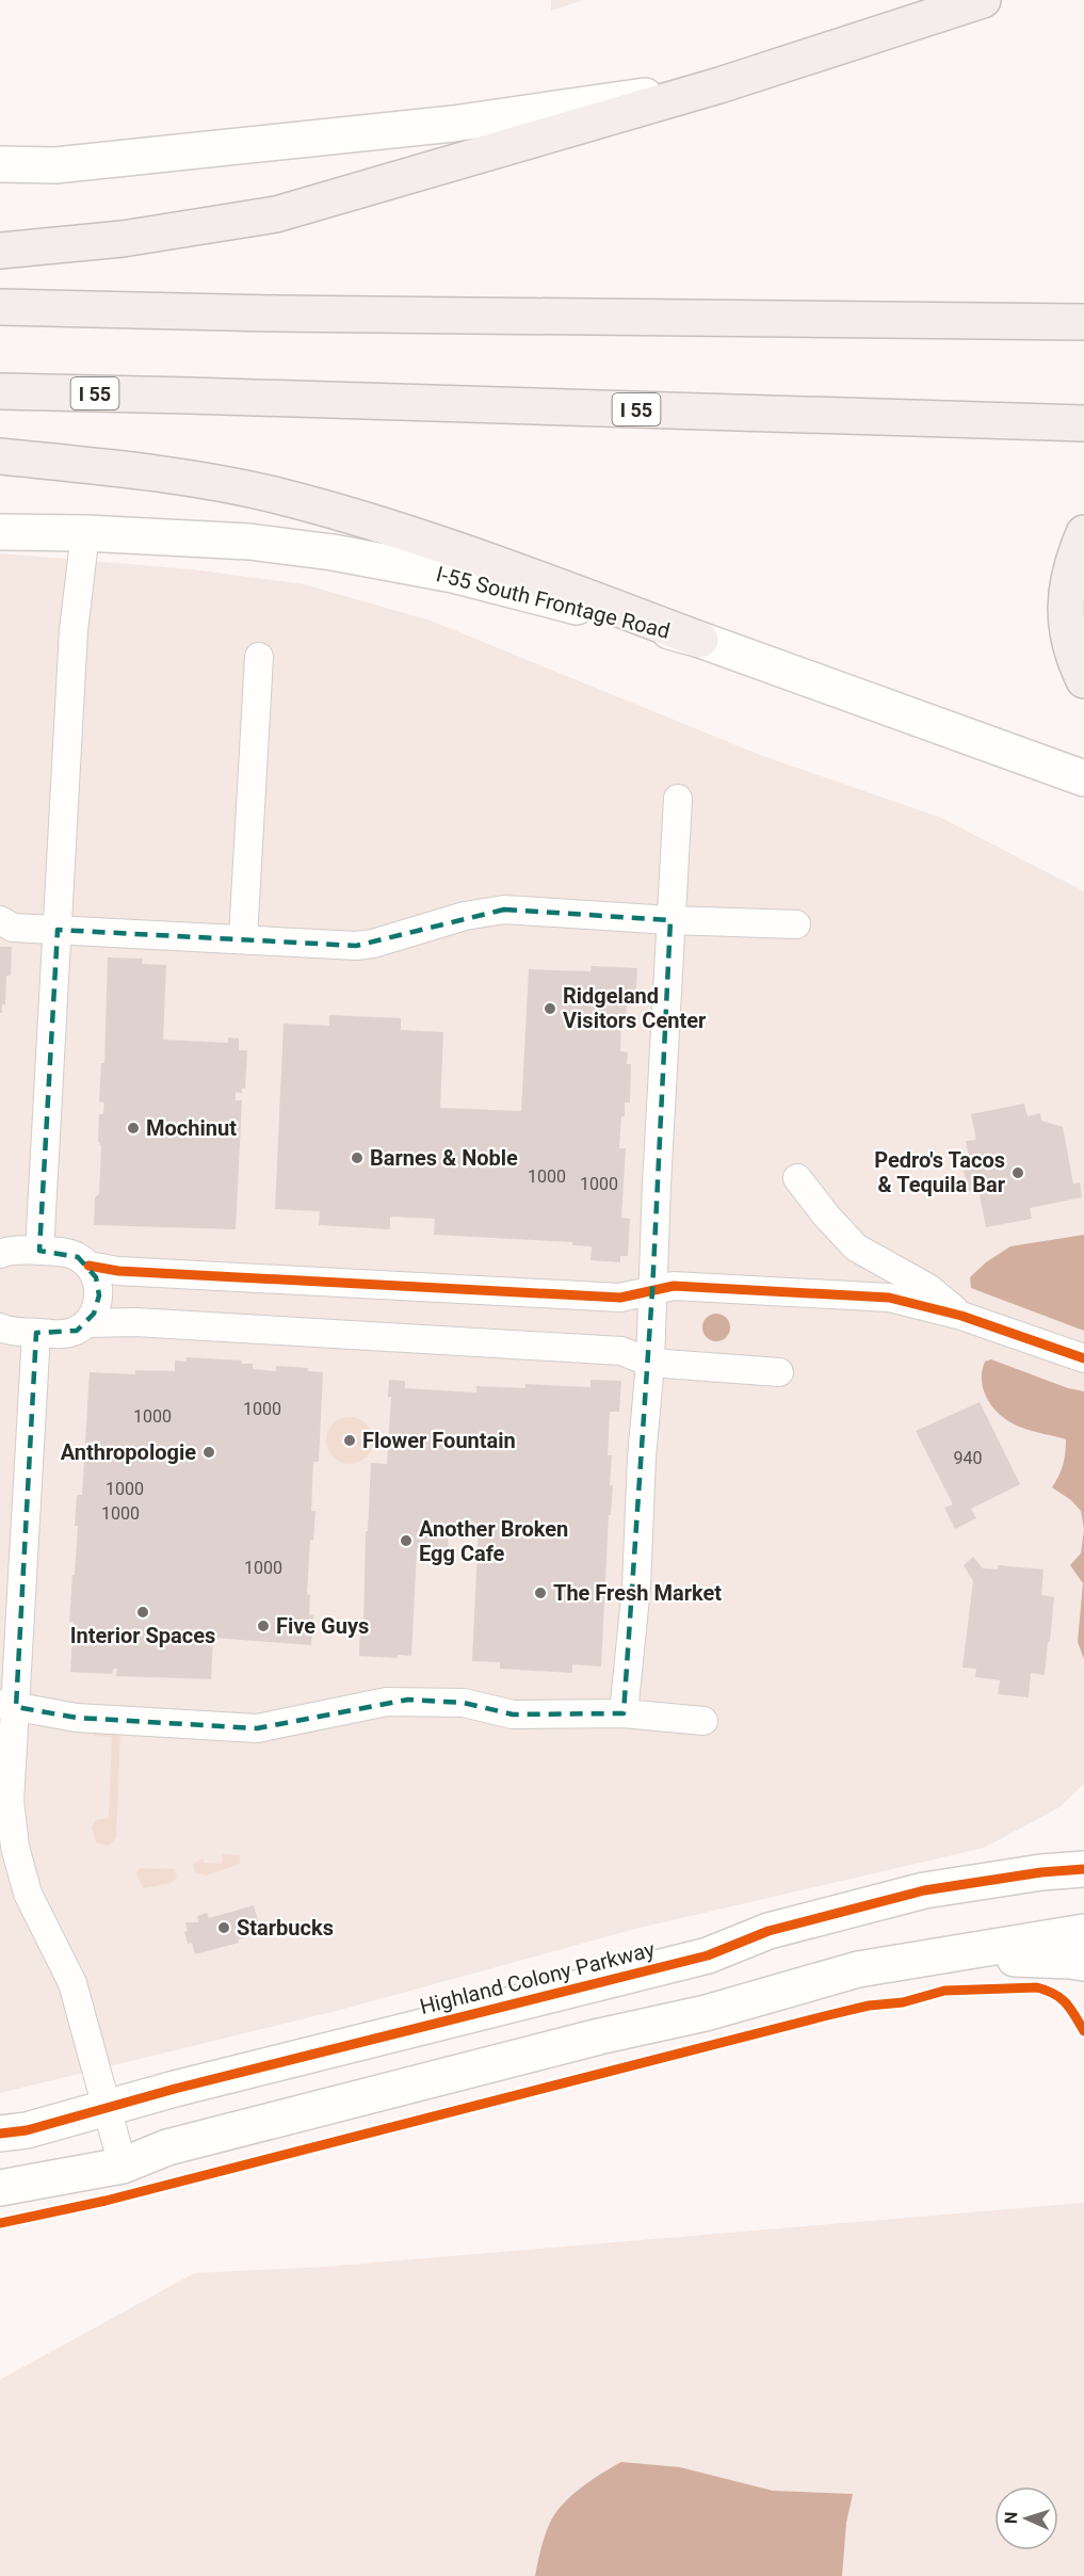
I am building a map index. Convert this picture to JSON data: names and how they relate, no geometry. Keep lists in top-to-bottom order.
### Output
{
  "streets": {
    "highway": ["I 55"],
    "street": ["I-55 South Frontage Road", "Highland Colony Parkway"]
  },
  "places": [
    "Ridgeland Visitors Center",
    "Mochinut",
    "Barnes & Noble",
    "Pedro's Tacos & Tequila Bar",
    "Flower Fountain",
    "Anthropologie",
    "Another Broken Egg Cafe",
    "The Fresh Market",
    "Interior Spaces",
    "Five Guys",
    "Starbucks"
  ],
  "house_numbers": [
    "1000",
    "1000",
    "1000",
    "1000",
    "940",
    "1000",
    "1000",
    "1000"
  ],
  "north": "left"
}
